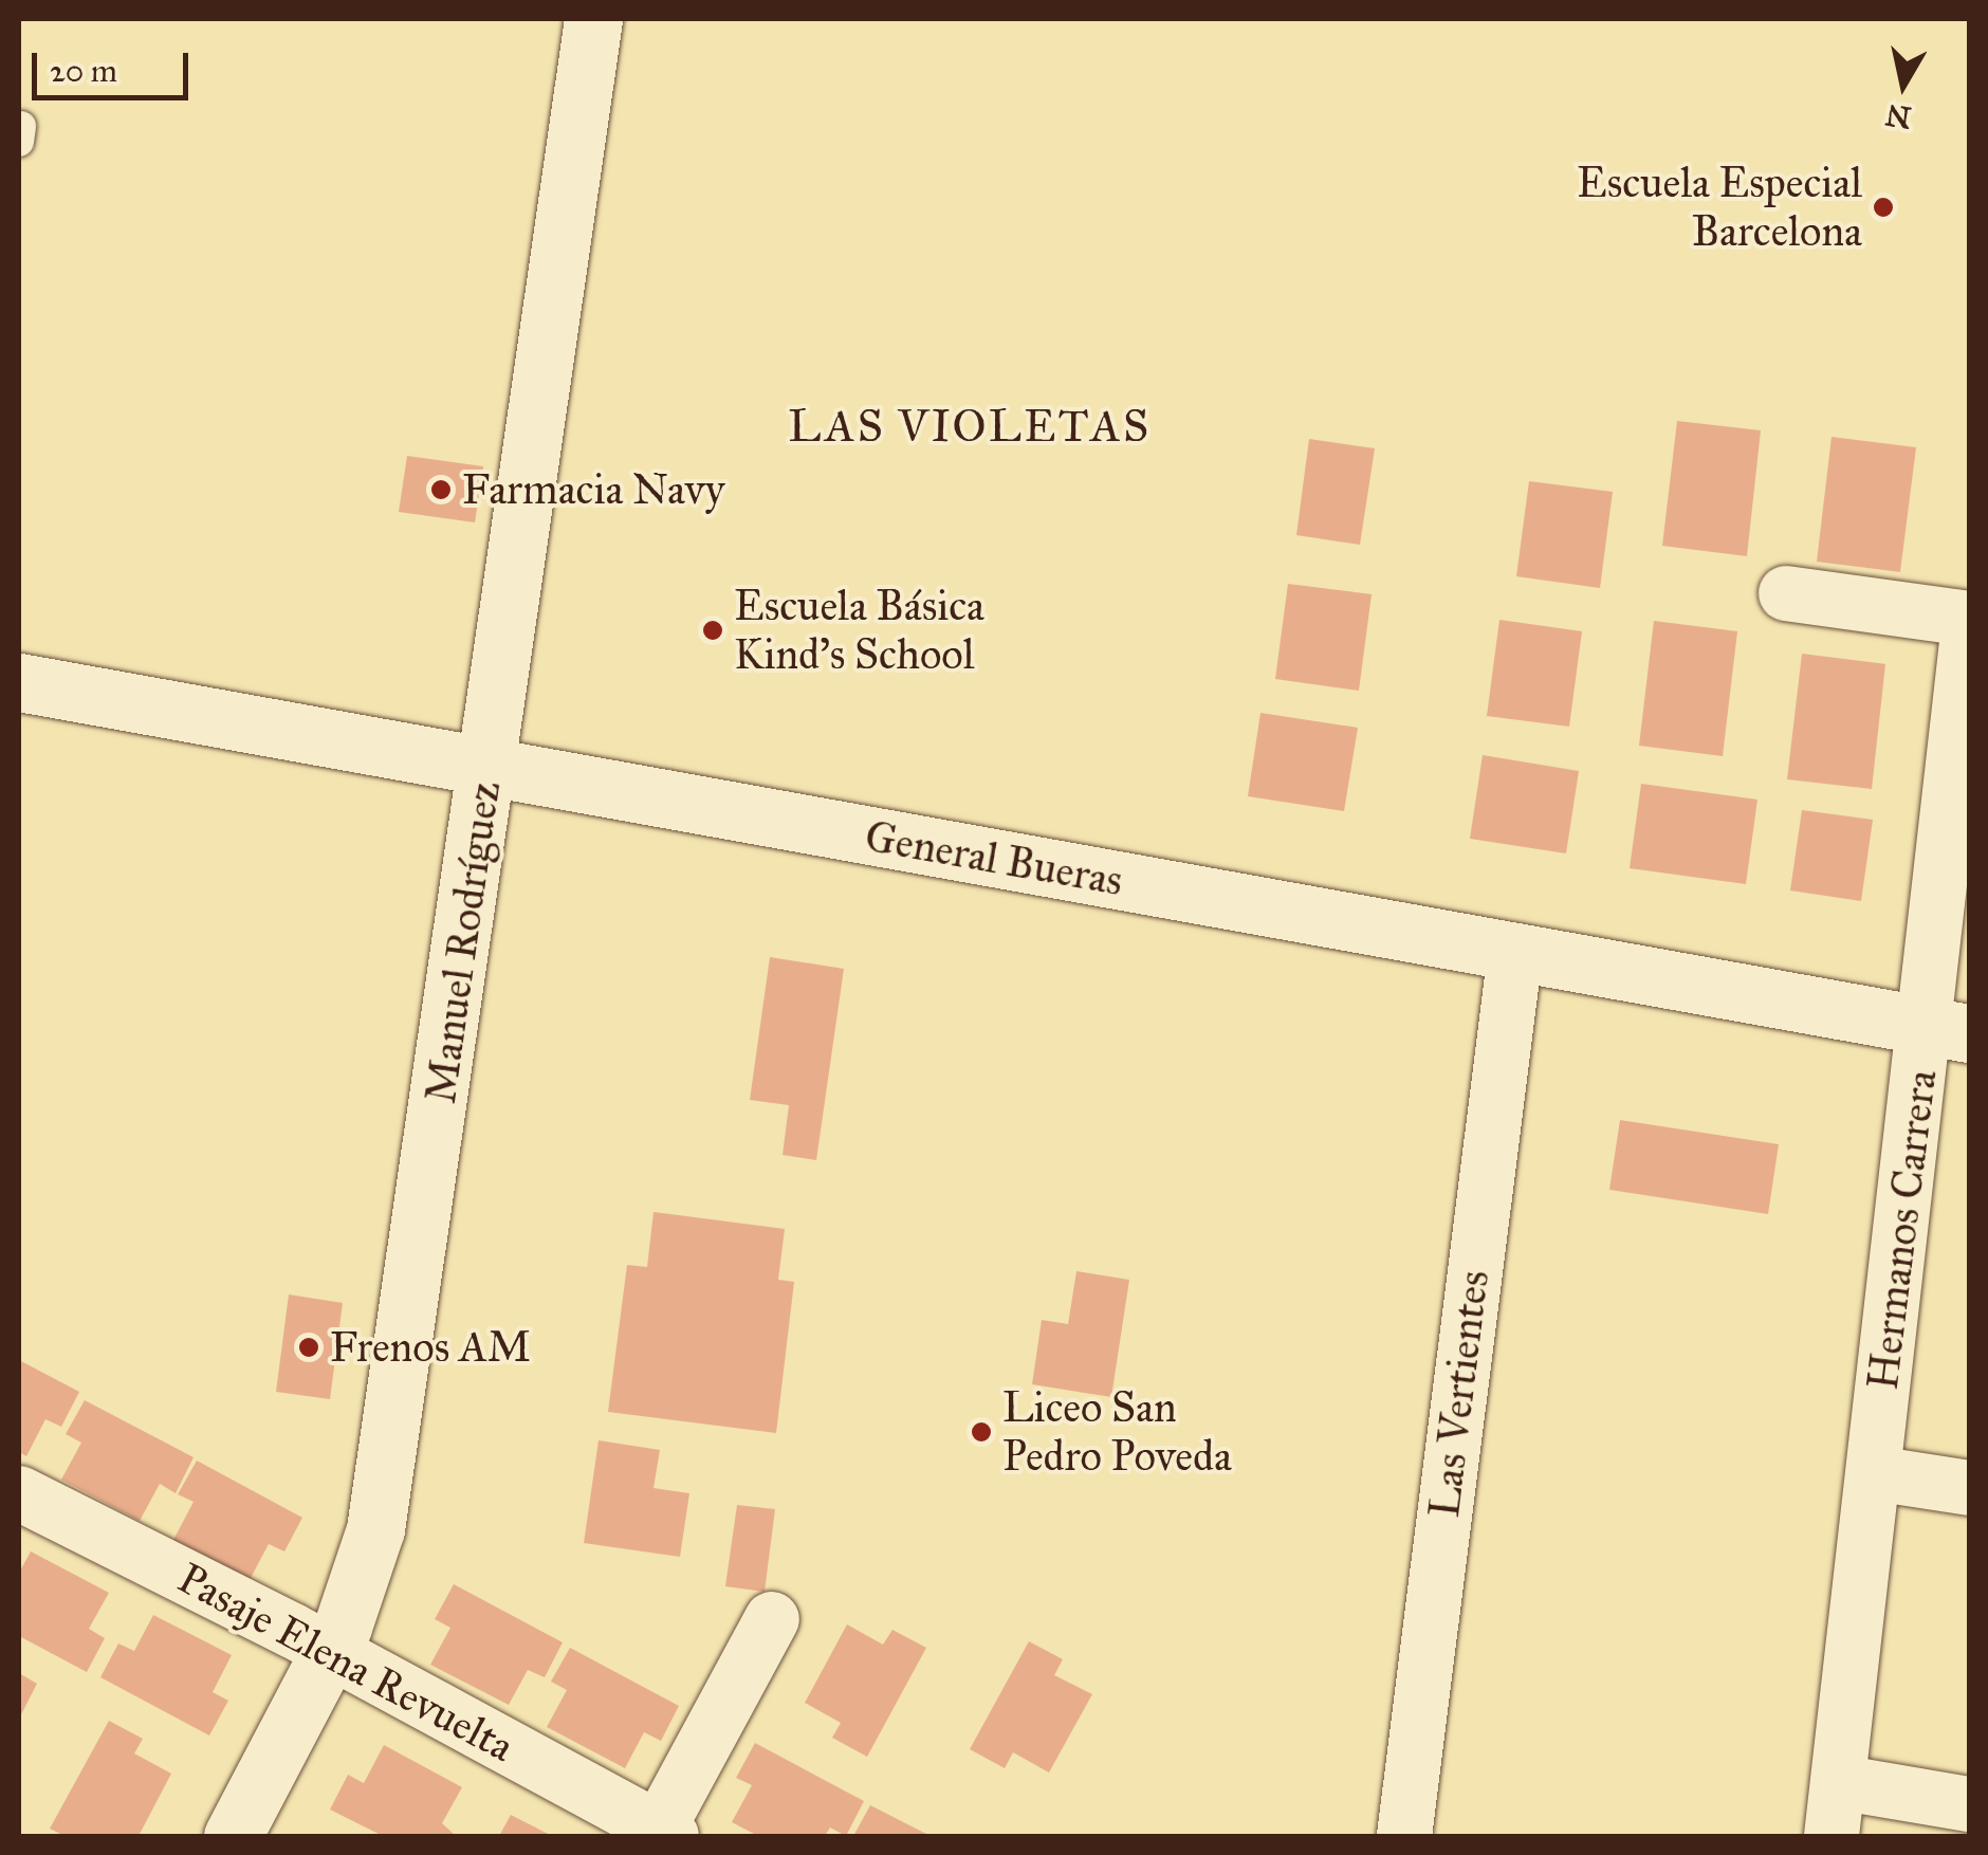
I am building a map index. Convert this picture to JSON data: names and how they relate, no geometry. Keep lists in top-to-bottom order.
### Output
{
  "streets": {
    "main road": ["General Bueras", "Manuel Rodríguez"],
    "street": ["Hermanos Carrera", "Las Vertientes", "Pasaje Elena Revuelta"]
  },
  "crossings": [
    ["General Bueras", "Manuel Rodríguez"],
    ["General Bueras", "Hermanos Carrera"],
    ["General Bueras", "Las Vertientes"],
    ["Manuel Rodríguez", "Pasaje Elena Revuelta"]
  ],
  "districts": ["LAS VIOLETAS"],
  "places": [
    "Escuela Especial Barcelona",
    "Farmacia Navy",
    "Escuela Básica Kind's School",
    "Frenos AM",
    "Liceo San Pedro Poveda"
  ],
  "scale_bar": "20 m",
  "north": "bottom"
}
